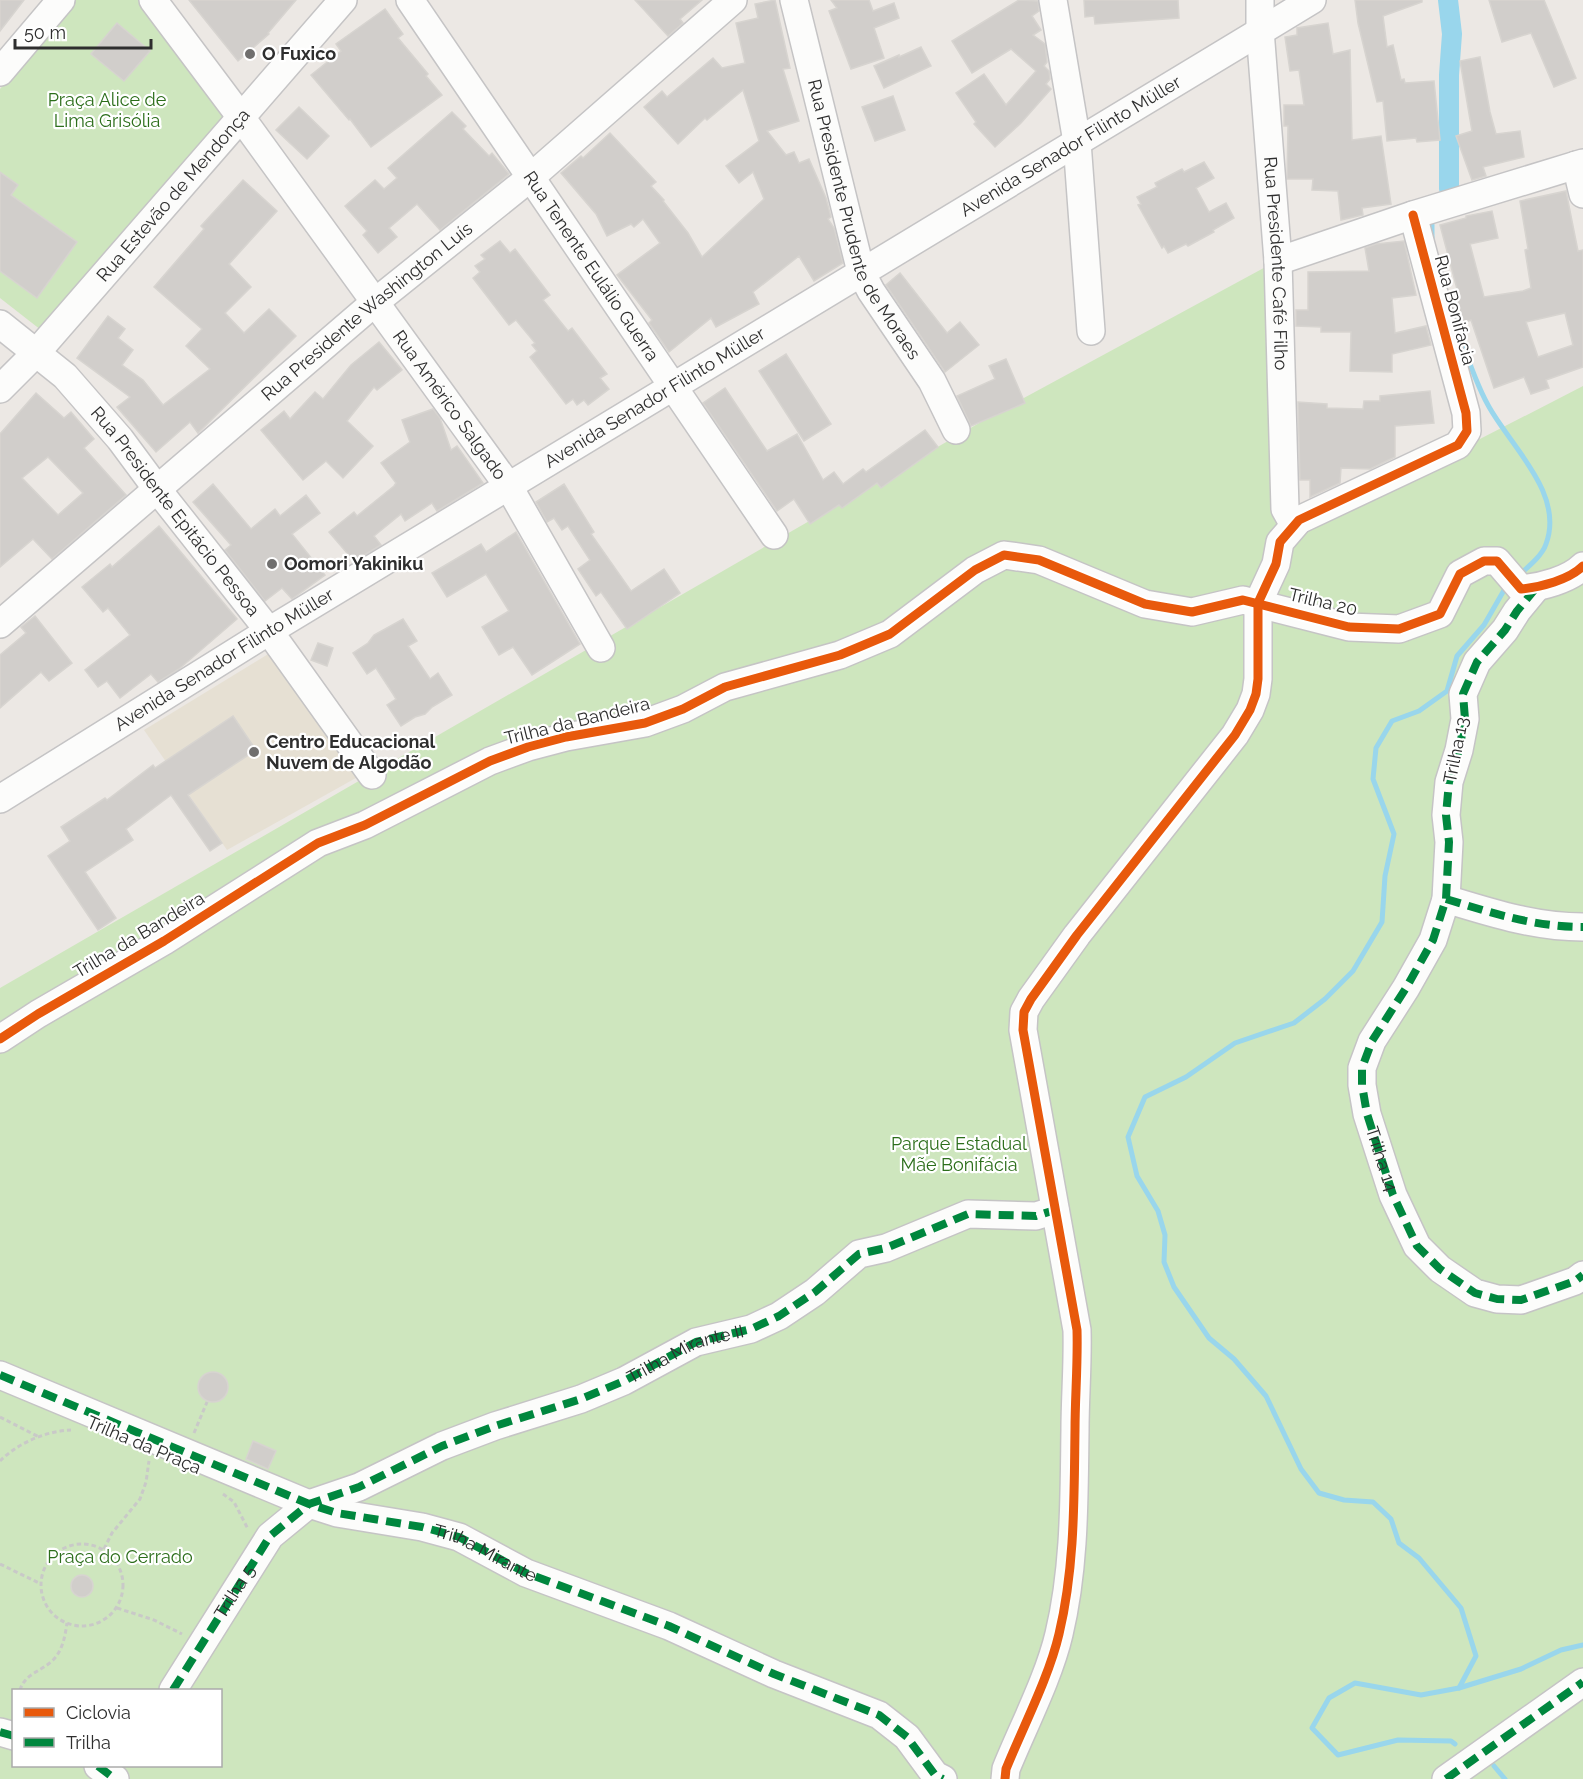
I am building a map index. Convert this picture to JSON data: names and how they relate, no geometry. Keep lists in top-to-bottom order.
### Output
{
  "streets": {
    "street": [
      "Avenida Senador Filinto Müller",
      "Rua Estevão de Mendonça",
      "Rua Presidente Prudente de Moraes",
      "Rua Presidente Café Filho",
      "Rua Tenente Eulálio Guerra",
      "Rua Bonifacia",
      "Rua Presidente Washington Luís",
      "Rua Américo Salgado",
      "Rua Presidente Epitácio Pessoa",
      "Trilha 20",
      "Trilha da Bandeira",
      "Trilha 13",
      "Trilha 14",
      "Trilha Mirante II",
      "Trilha Mirante",
      "Trilha 5"
    ],
    "path": ["Trilha da Praça"]
  },
  "crossings": [
    ["Avenida Senador Filinto Müller", "Rua Presidente Prudente de Moraes"],
    ["Avenida Senador Filinto Müller", "Rua Presidente Café Filho"],
    ["Avenida Senador Filinto Müller", "Rua Tenente Eulálio Guerra"],
    ["Avenida Senador Filinto Müller", "Rua Américo Salgado"],
    ["Avenida Senador Filinto Müller", "Rua Presidente Epitácio Pessoa"],
    ["Rua Estevão de Mendonça", "Rua Américo Salgado"],
    ["Rua Estevão de Mendonça", "Rua Presidente Epitácio Pessoa"],
    ["Rua Presidente Café Filho", "Rua Bonifacia"],
    ["Rua Tenente Eulálio Guerra", "Rua Presidente Washington Luís"],
    ["Rua Presidente Washington Luís", "Rua Américo Salgado"],
    ["Rua Presidente Washington Luís", "Rua Presidente Epitácio Pessoa"],
    ["Trilha 20", "Trilha da Bandeira"],
    ["Trilha 20", "Trilha 13"],
    ["Trilha 13", "Trilha 14"],
    ["Trilha Mirante II", "Trilha Mirante"],
    ["Trilha Mirante II", "Trilha 5"],
    ["Trilha Mirante", "Trilha 5"]
  ],
  "parks": ["Praça Alice de Lima Grisólia", "Parque Estadual Mãe Bonifácia", "Praça do Cerrado"],
  "places": ["O Fuxico", "Oomori Yakiniku", "Centro Educacional Nuvem de Algodão"],
  "legend": ["Ciclovia", "Trilha"],
  "scale_bar": "50 m"
}
